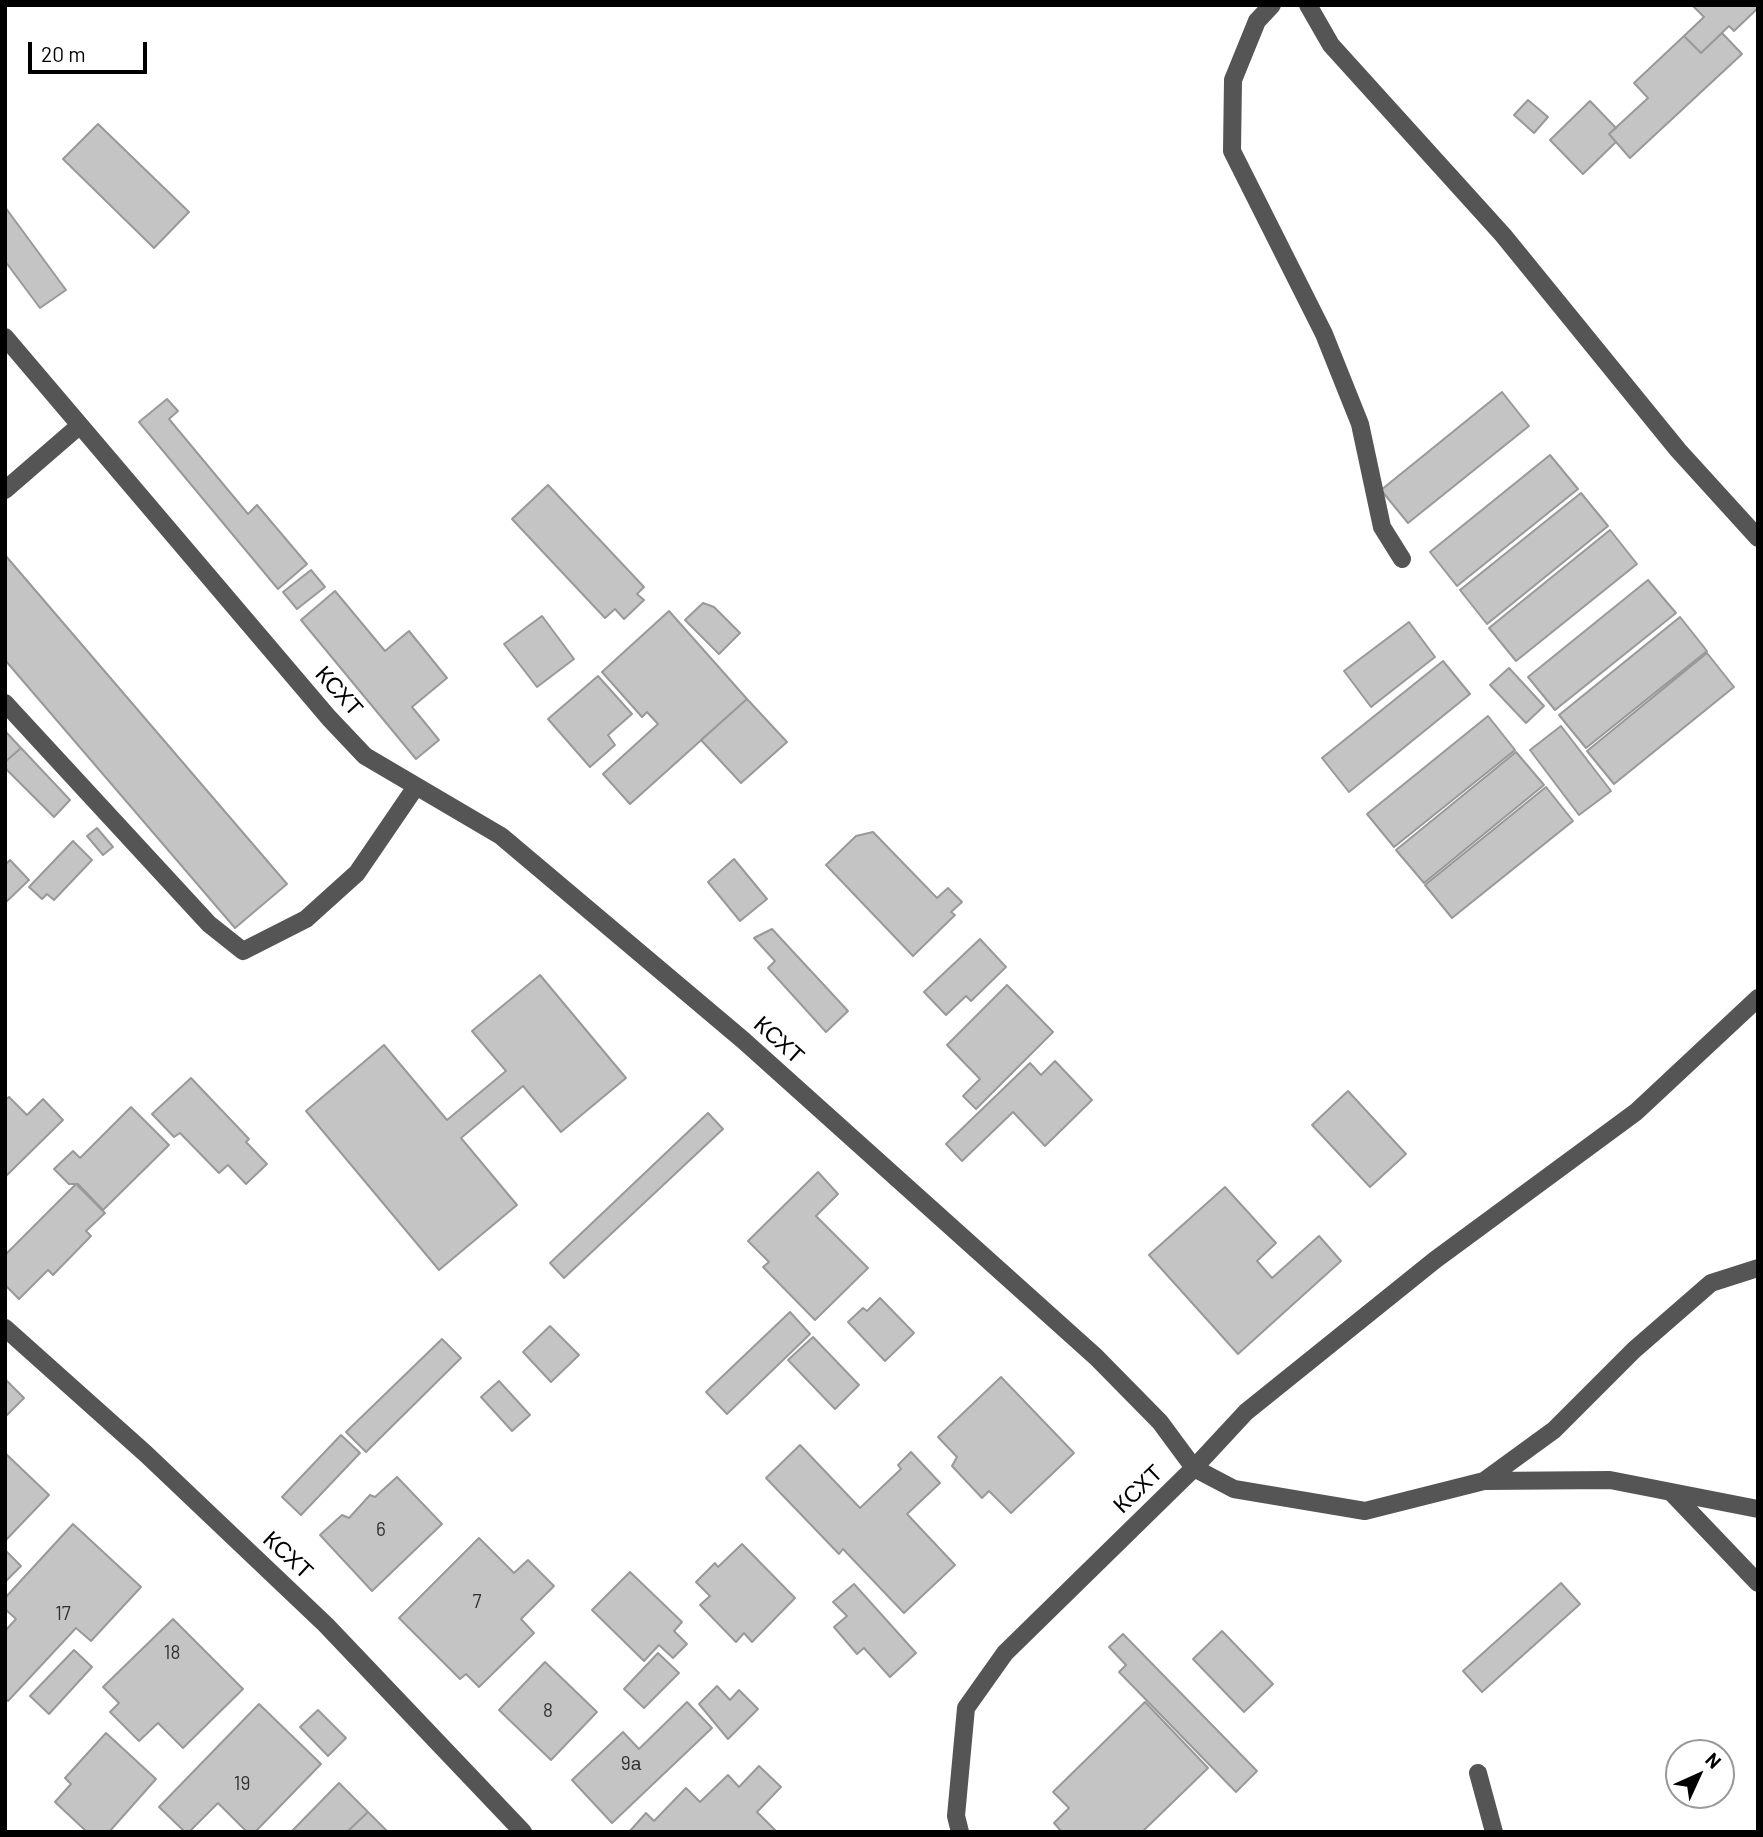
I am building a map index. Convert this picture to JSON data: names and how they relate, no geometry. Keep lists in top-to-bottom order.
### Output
{
  "streets": {
    "street": ["КСХТ"]
  },
  "house_numbers": [
    "6",
    "7",
    "17",
    "18",
    "8",
    "9а",
    "19"
  ],
  "scale_bar": "20 m",
  "north": "top right"
}
